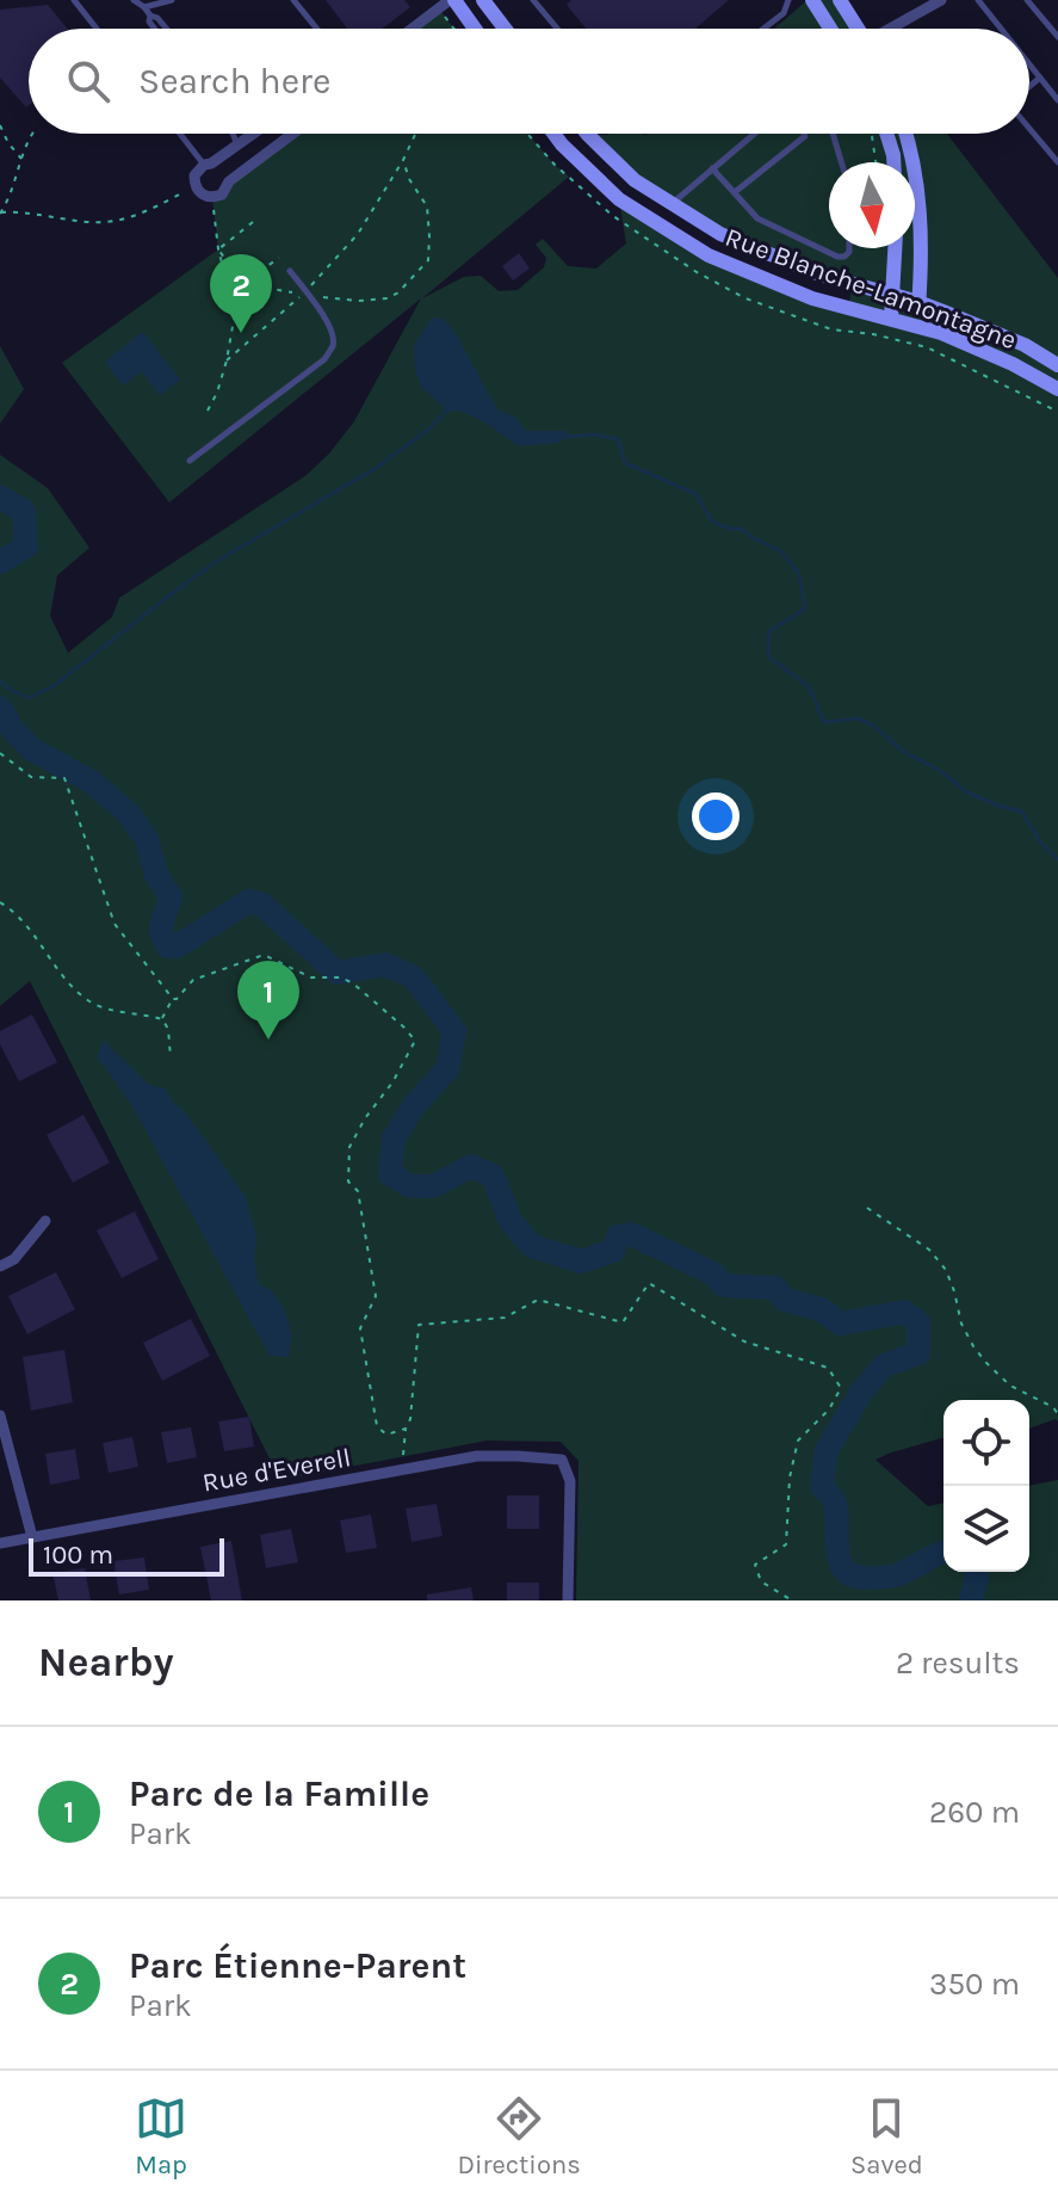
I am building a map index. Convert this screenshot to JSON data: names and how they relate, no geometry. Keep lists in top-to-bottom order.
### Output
{
  "streets": {
    "street": ["Rue Blanche-Lamontagne", "Rue d'Everell"]
  },
  "scale_bar": "100 m",
  "north": "bottom",
  "page": {
    "search": "Search here",
    "pins": ["2", "1"],
    "scale": "100 m",
    "heading": ["Nearby", "2 results"],
    "list": [
      {
        "mark": "1",
        "name": "Parc de la Famille",
        "note": "Park",
        "value": "260 m"
      },
      {
        "mark": "2",
        "name": "Parc Étienne-Parent",
        "note": "Park",
        "value": "350 m"
      }
    ],
    "nav": ["Map", "Directions", "Saved"]
  }
}
